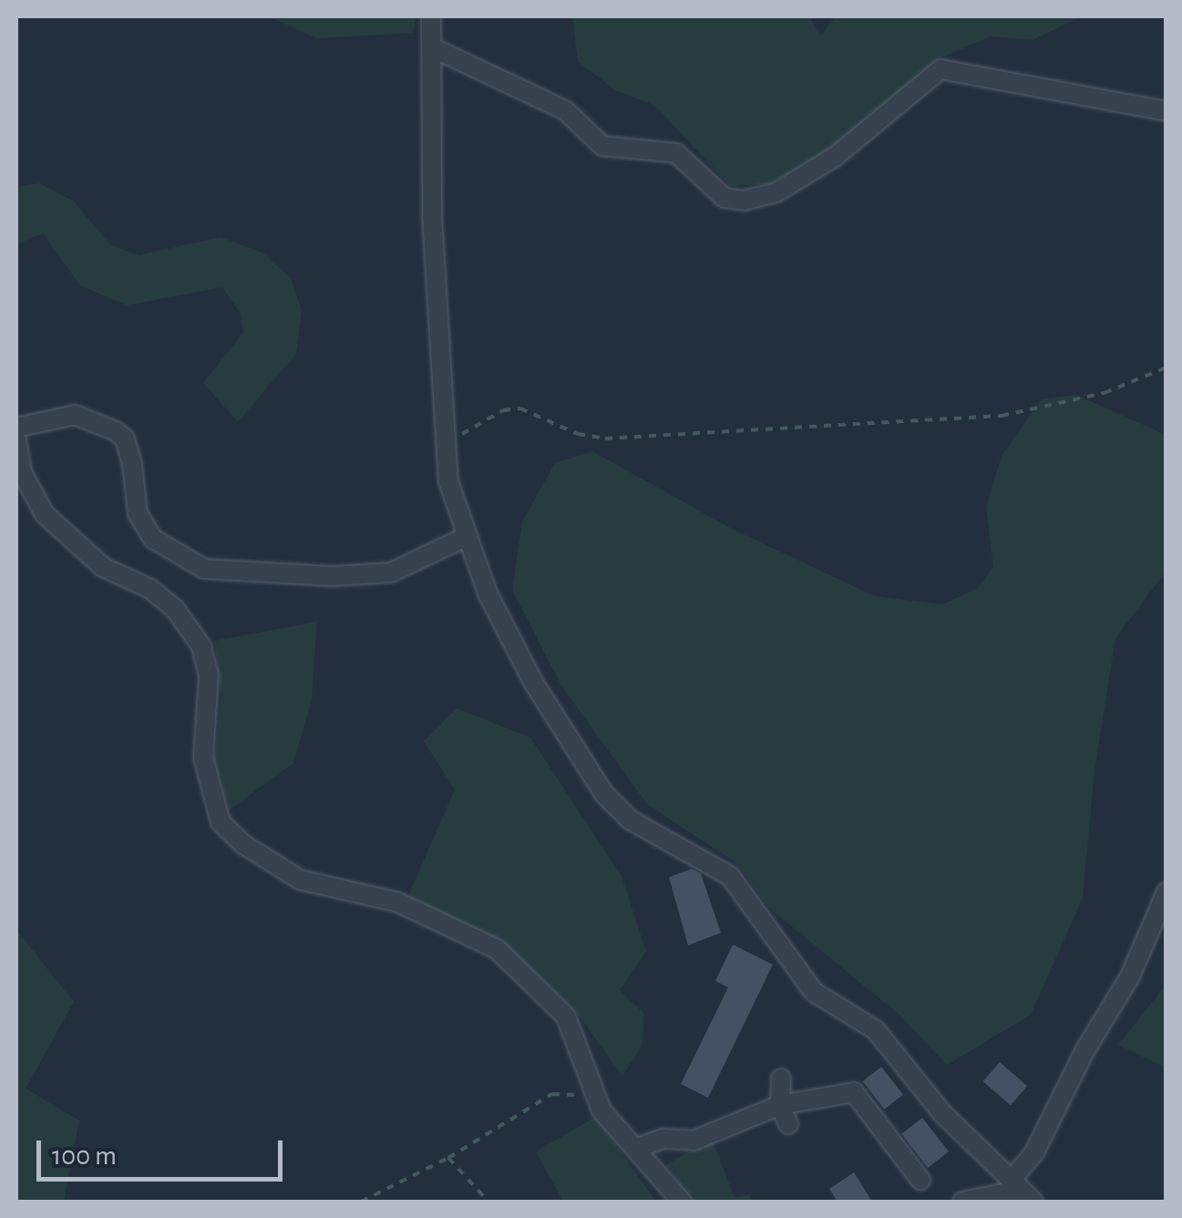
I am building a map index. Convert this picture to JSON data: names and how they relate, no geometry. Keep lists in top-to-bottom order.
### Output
{
  "scale_bar": "100 m"
}
